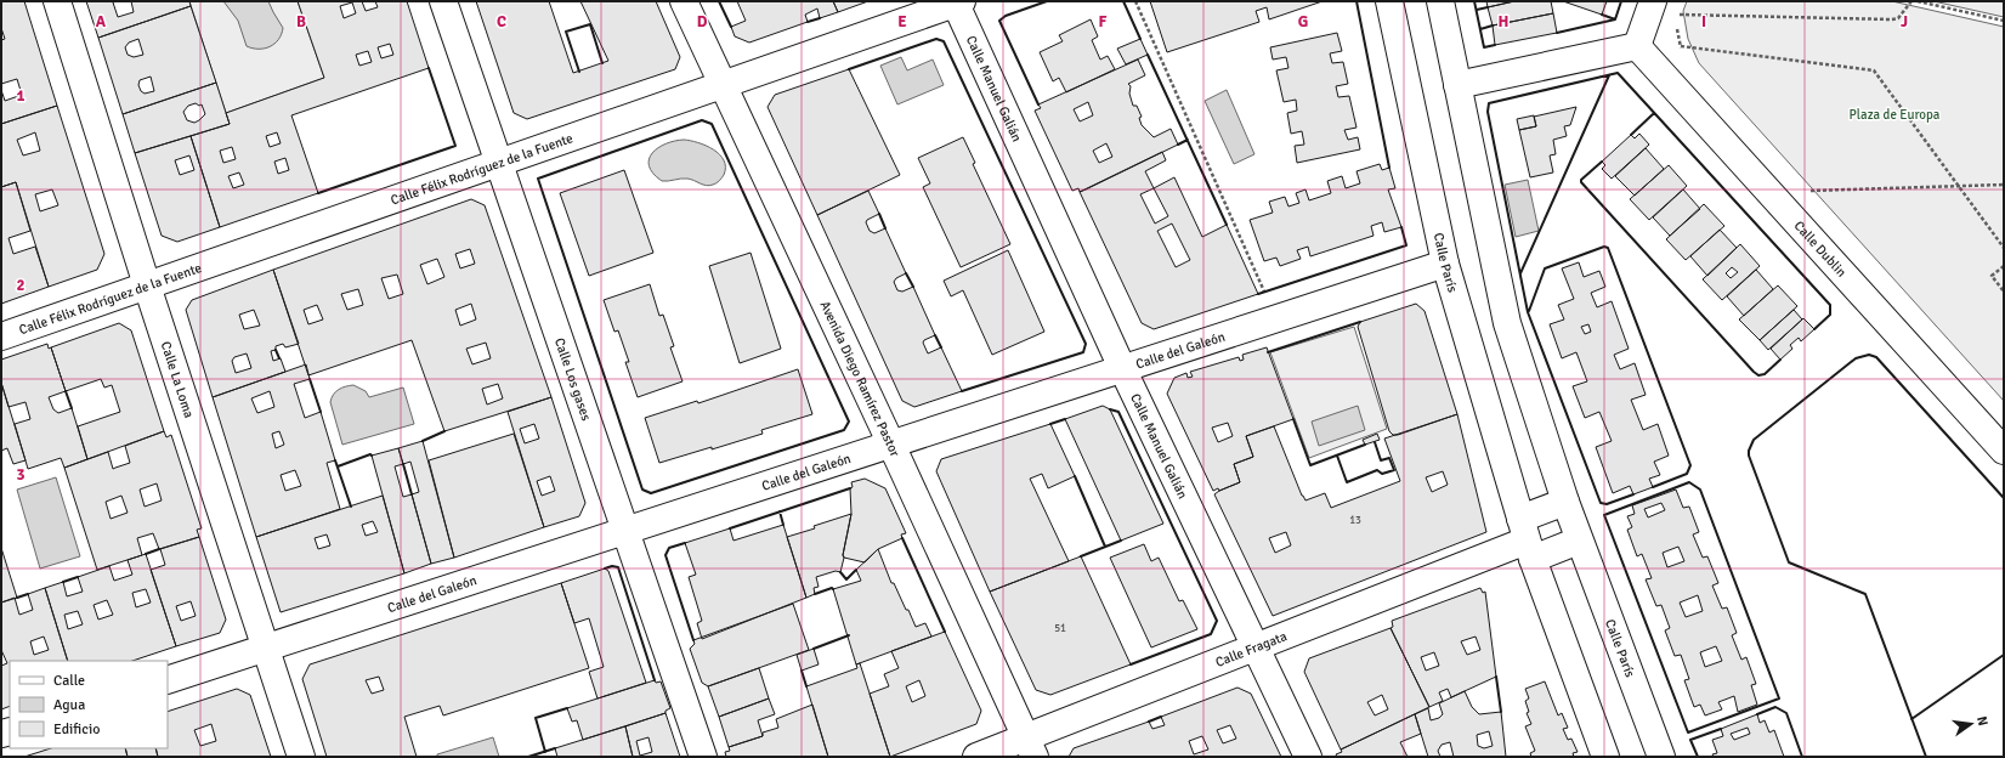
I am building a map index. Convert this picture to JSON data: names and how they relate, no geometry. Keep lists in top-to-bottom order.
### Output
{
  "streets": {
    "street": [
      "Calle Manuel Galián",
      "Calle Félix Rodríguez de la Fuente",
      "Calle Dublin",
      "Calle París",
      "Calle del Galeón",
      "Avenida Diego Ramírez Pastor",
      "Calle La Loma",
      "Calle Los gases",
      "Calle Fragata"
    ]
  },
  "crossings": [
    ["Calle Manuel Galián", "Calle Félix Rodríguez de la Fuente"],
    ["Calle Manuel Galián", "Calle del Galeón"],
    ["Calle Manuel Galián", "Calle Fragata"],
    ["Calle Félix Rodríguez de la Fuente", "Avenida Diego Ramírez Pastor"],
    ["Calle Félix Rodríguez de la Fuente", "Calle La Loma"],
    ["Calle Félix Rodríguez de la Fuente", "Calle Los gases"],
    ["Calle París", "Calle del Galeón"],
    ["Calle París", "Calle Fragata"],
    ["Calle del Galeón", "Avenida Diego Ramírez Pastor"],
    ["Calle del Galeón", "Calle La Loma"],
    ["Calle del Galeón", "Calle Los gases"],
    ["Avenida Diego Ramírez Pastor", "Calle Fragata"]
  ],
  "parks": ["Plaza de Europa"],
  "house_numbers": ["13", "51"],
  "legend": ["Calle", "Agua", "Edificio"],
  "north": "right",
  "grid": {
    "columns": [
      "A",
      "B",
      "C",
      "D",
      "E",
      "F",
      "G",
      "H",
      "I",
      "J"
    ],
    "rows": ["1", "2", "3"]
  }
}
